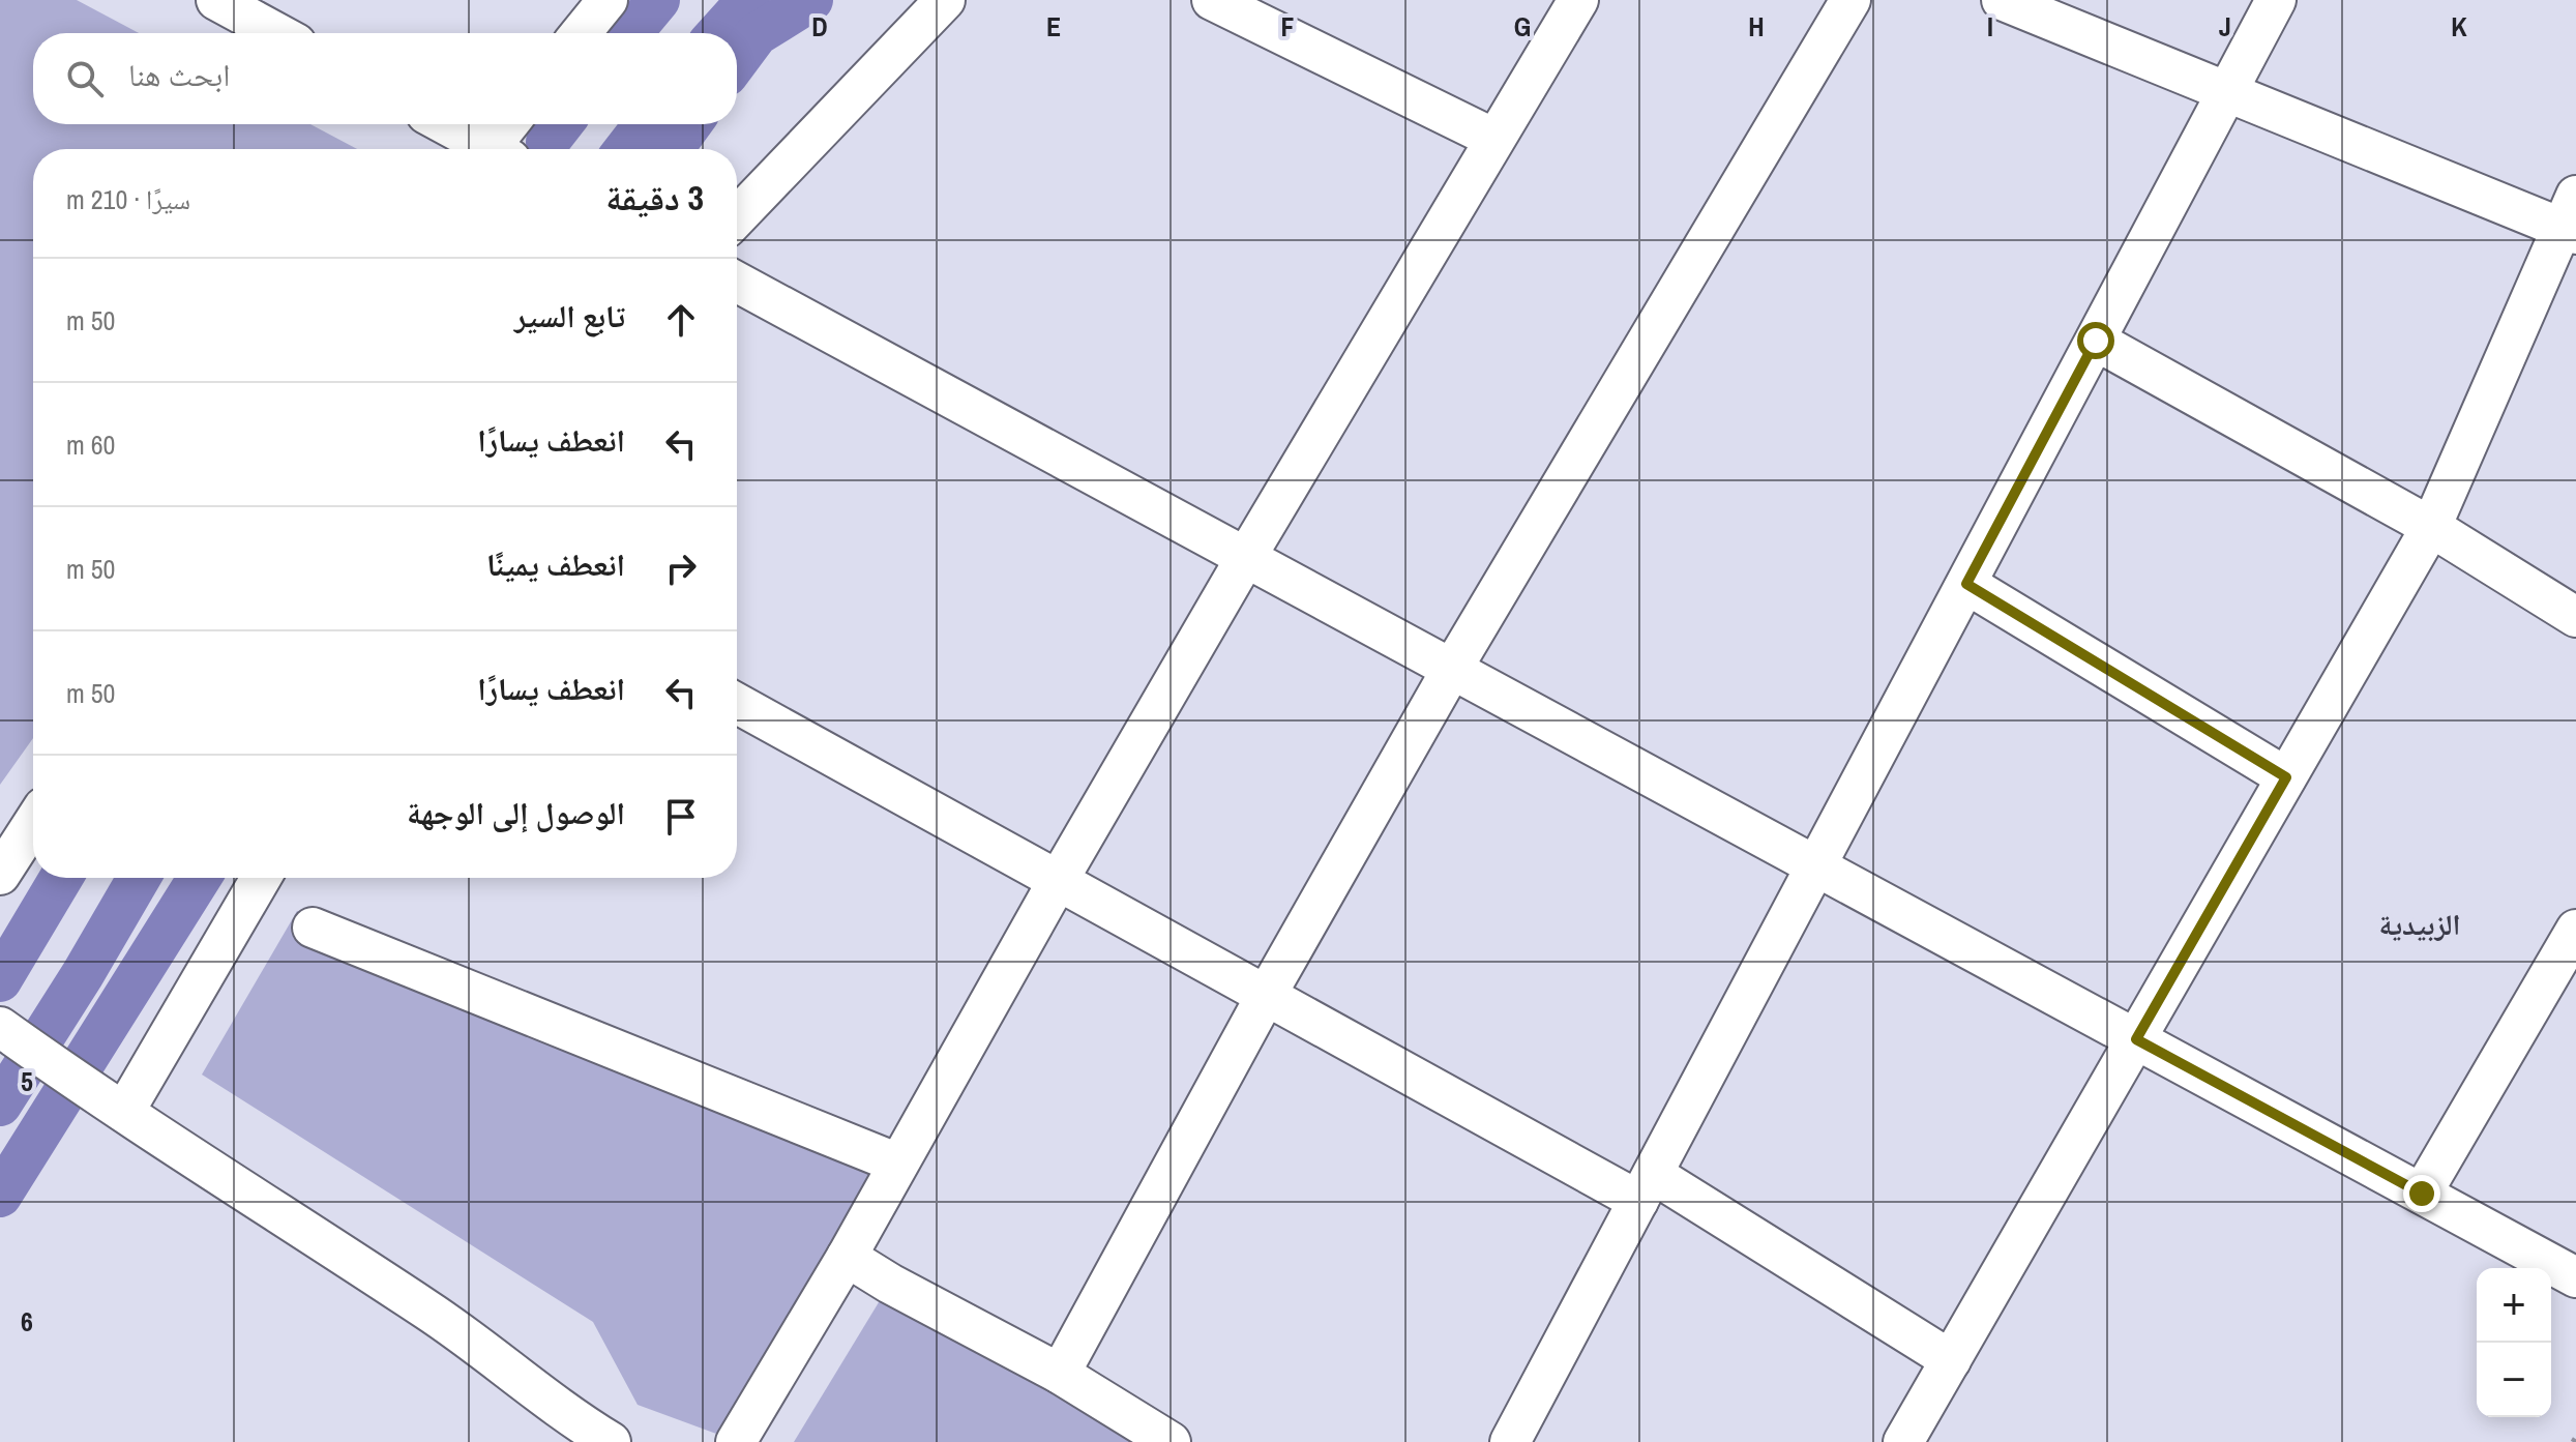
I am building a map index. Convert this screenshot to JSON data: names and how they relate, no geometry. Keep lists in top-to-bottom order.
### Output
{
  "districts": ["الزبيدية"],
  "page": {
    "search": "ابحث هنا",
    "heading": ["3 دقيقة", "سيرًا · 210 m"],
    "list": [
      ["تابع السير", "50 m"],
      ["انعطف يسارًا", "60 m"],
      ["انعطف يمينًا", "50 m"],
      ["انعطف يسارًا", "50 m"],
      "الوصول إلى الوجهة"
    ],
    "map_buttons": ["+", "−"]
  },
  "grid": {
    "columns": [
      "D",
      "E",
      "F",
      "G",
      "H",
      "I",
      "J",
      "K"
    ],
    "rows": ["5", "6"]
  }
}
